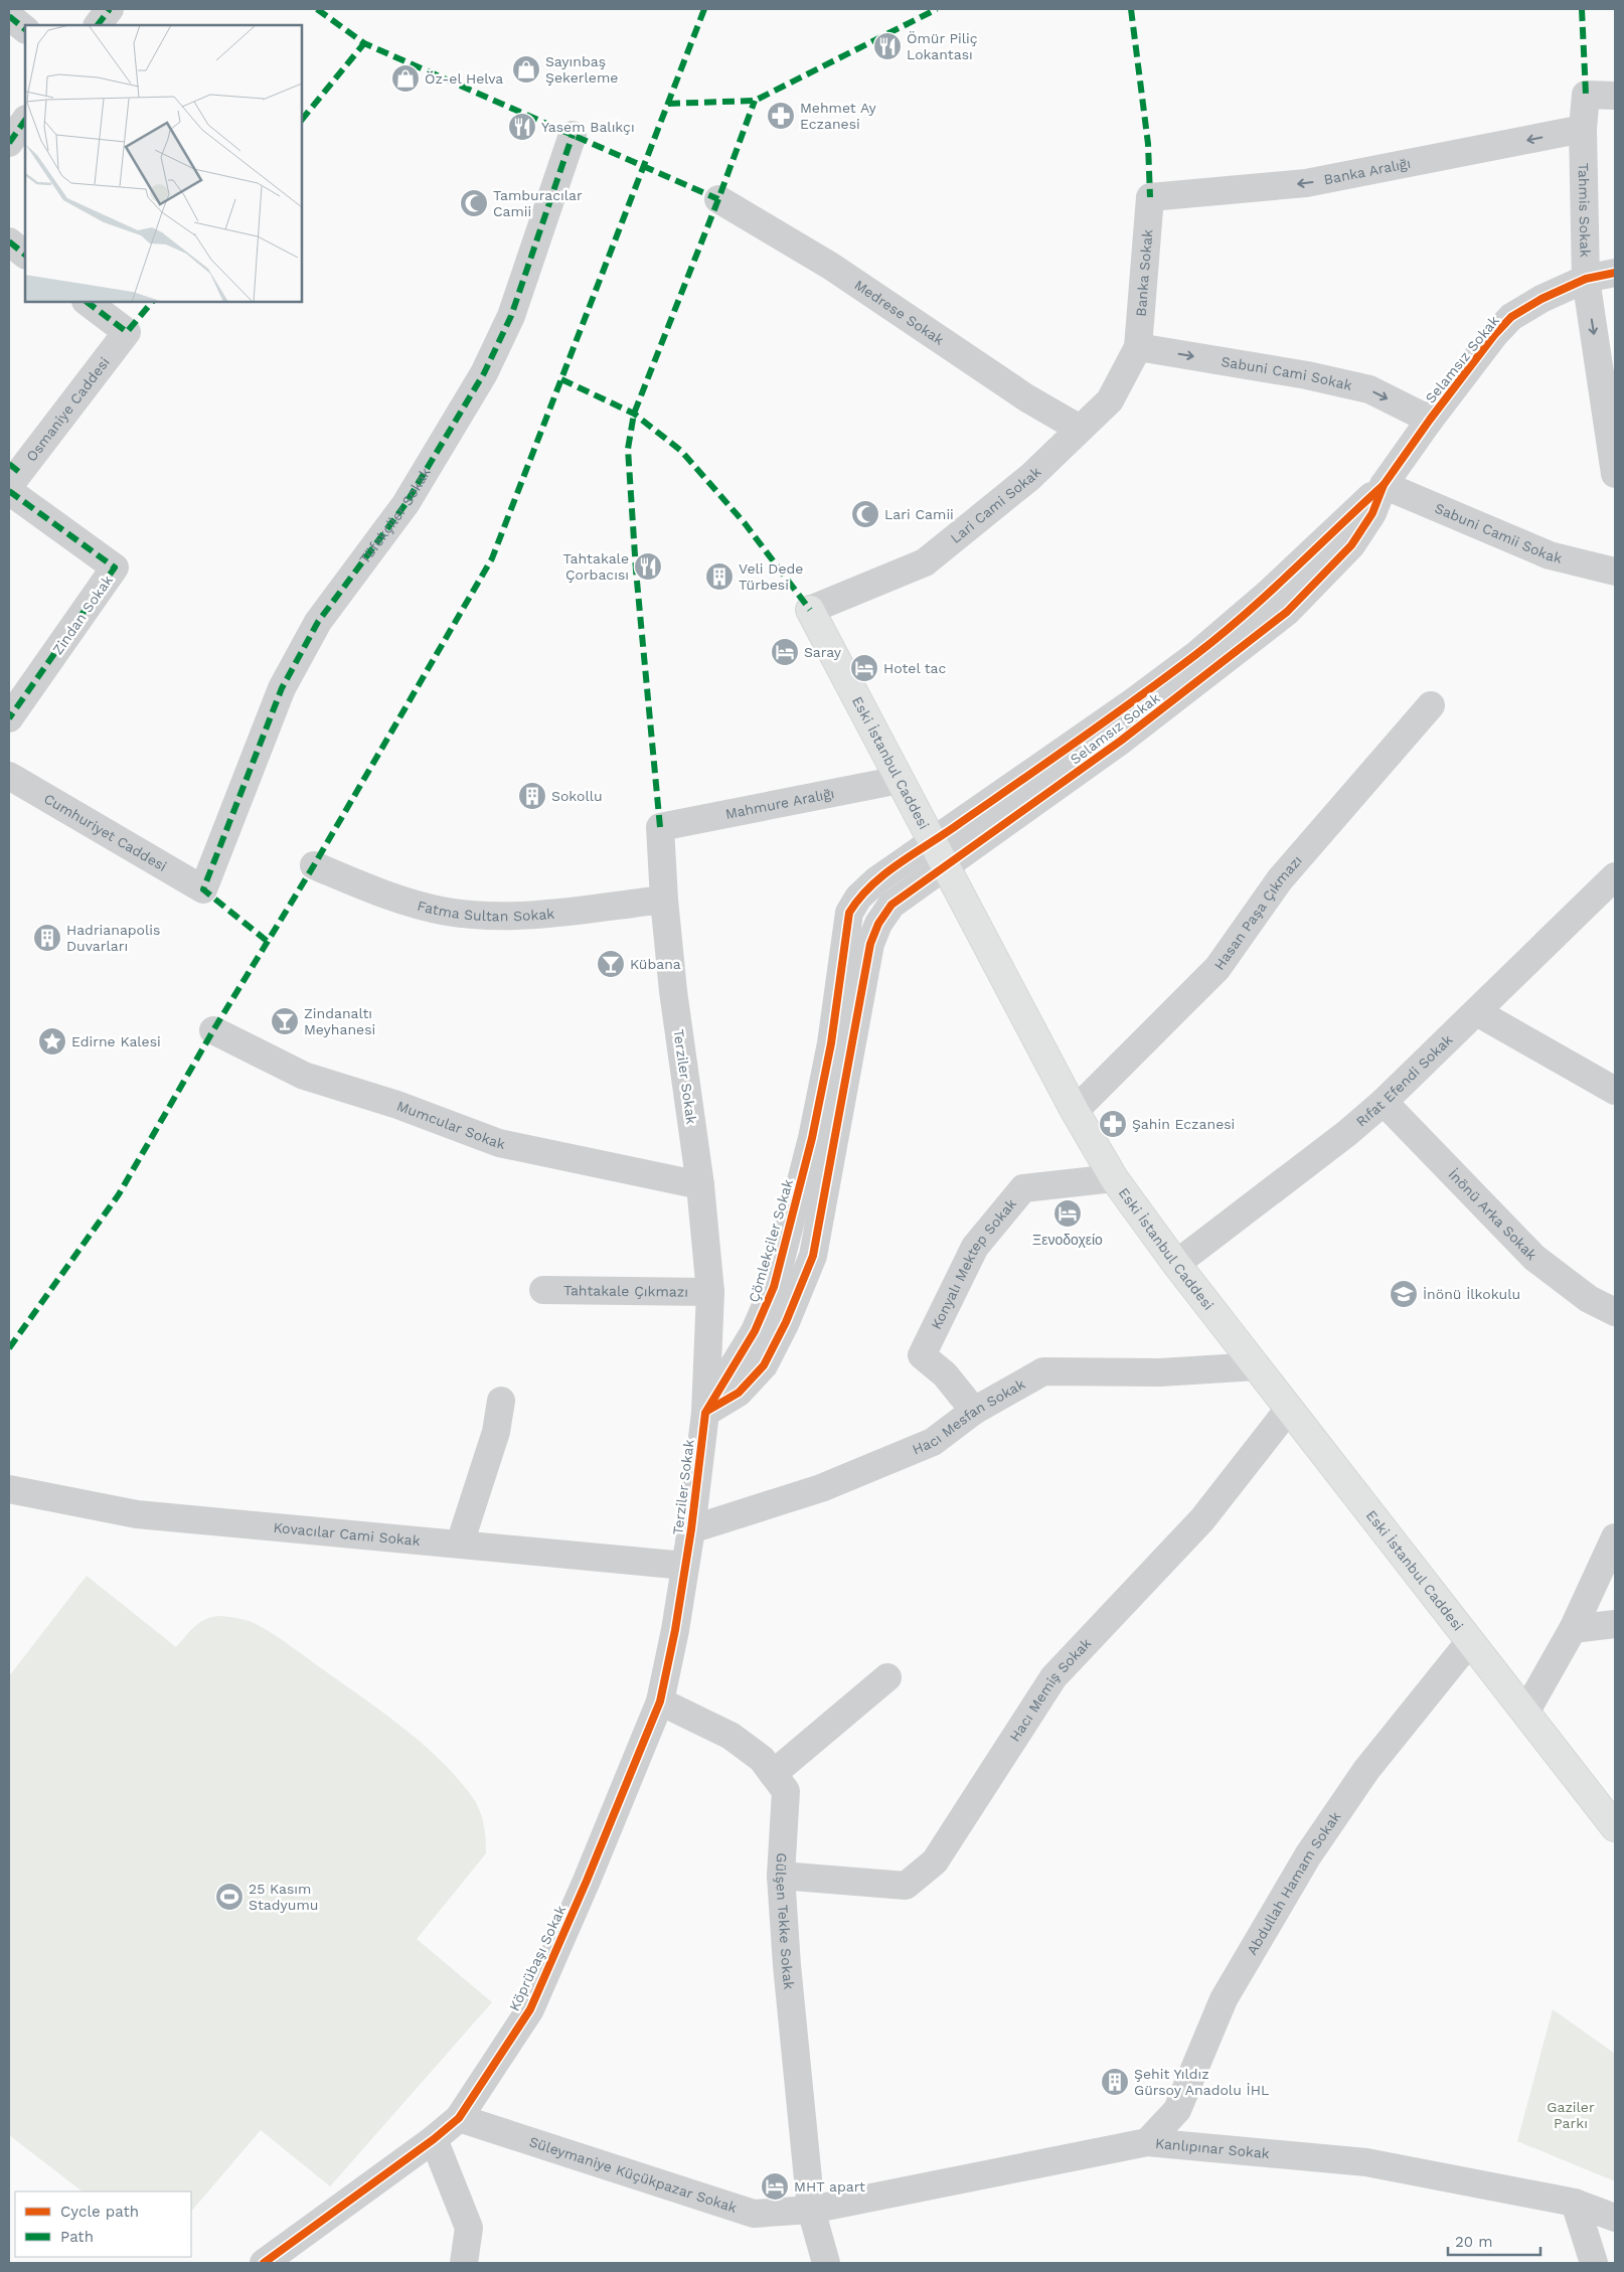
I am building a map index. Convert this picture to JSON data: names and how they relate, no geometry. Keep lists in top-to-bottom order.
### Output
{
  "streets": {
    "main road": ["Eski İstanbul Caddesi"],
    "street": [
      "Banka Aralığı",
      "Tahmis Sokak",
      "Banka Sokak",
      "Medrese Sokak",
      "Selamsız Sokak",
      "Sabuni Cami Sokak",
      "Osmaniye Caddesi",
      "Lari Cami Sokak",
      "Tüfekçiler Sokak",
      "Sabuni Camii Sokak",
      "Zindan Sokak",
      "Mahmure Aralığı",
      "Cumhuriyet Caddesi",
      "Fatma Sultan Sokak",
      "Hasan Paşa Çıkmazı",
      "Terziler Sokak",
      "Rıfat Efendi Sokak",
      "Mumcular Sokak",
      "İnönü Arka Sokak",
      "Çömlekçiler Sokak",
      "Konyalı Mektep Sokak",
      "Tahtakale Çıkmazı",
      "Hacı Mesfan Sokak",
      "Kovacılar Cami Sokak",
      "Hacı Memiş Sokak",
      "Abdullah Hamam Sokak",
      "Gülşen Tekke Sokak",
      "Köprübaşı Sokak",
      "Kanlıpınar Sokak",
      "Süleymaniye Küçükpazar Sokak"
    ]
  },
  "crossings": [
    ["Banka Aralığı", "Tahmis Sokak"],
    ["Banka Aralığı", "Banka Sokak"],
    ["Tahmis Sokak", "Selamsız Sokak"],
    ["Banka Sokak", "Sabuni Cami Sokak"],
    ["Banka Sokak", "Lari Cami Sokak"],
    ["Medrese Sokak", "Lari Cami Sokak"],
    ["Selamsız Sokak", "Sabuni Cami Sokak"],
    ["Selamsız Sokak", "Sabuni Camii Sokak"],
    ["Selamsız Sokak", "Eski İstanbul Caddesi"],
    ["Selamsız Sokak", "Çömlekçiler Sokak"],
    ["Sabuni Cami Sokak", "Lari Cami Sokak"],
    ["Osmaniye Caddesi", "Zindan Sokak"],
    ["Lari Cami Sokak", "Eski İstanbul Caddesi"],
    ["Tüfekçiler Sokak", "Cumhuriyet Caddesi"],
    ["Eski İstanbul Caddesi", "Mahmure Aralığı"],
    ["Eski İstanbul Caddesi", "Hasan Paşa Çıkmazı"],
    ["Eski İstanbul Caddesi", "Rıfat Efendi Sokak"],
    ["Eski İstanbul Caddesi", "Çömlekçiler Sokak"],
    ["Eski İstanbul Caddesi", "Konyalı Mektep Sokak"],
    ["Eski İstanbul Caddesi", "Hacı Mesfan Sokak"],
    ["Eski İstanbul Caddesi", "Hacı Memiş Sokak"],
    ["Eski İstanbul Caddesi", "Abdullah Hamam Sokak"],
    ["Mahmure Aralığı", "Terziler Sokak"],
    ["Fatma Sultan Sokak", "Terziler Sokak"],
    ["Terziler Sokak", "Mumcular Sokak"],
    ["Terziler Sokak", "Çömlekçiler Sokak"],
    ["Terziler Sokak", "Tahtakale Çıkmazı"],
    ["Terziler Sokak", "Hacı Mesfan Sokak"],
    ["Terziler Sokak", "Kovacılar Cami Sokak"],
    ["Terziler Sokak", "Köprübaşı Sokak"],
    ["Rıfat Efendi Sokak", "İnönü Arka Sokak"],
    ["Konyalı Mektep Sokak", "Hacı Mesfan Sokak"],
    ["Kovacılar Cami Sokak", "Köprübaşı Sokak"],
    ["Hacı Memiş Sokak", "Gülşen Tekke Sokak"],
    ["Abdullah Hamam Sokak", "Kanlıpınar Sokak"],
    ["Gülşen Tekke Sokak", "Köprübaşı Sokak"],
    ["Gülşen Tekke Sokak", "Kanlıpınar Sokak"],
    ["Gülşen Tekke Sokak", "Süleymaniye Küçükpazar Sokak"],
    ["Köprübaşı Sokak", "Süleymaniye Küçükpazar Sokak"],
    ["Kanlıpınar Sokak", "Süleymaniye Küçükpazar Sokak"]
  ],
  "one_way": ["Banka Aralığı", "Tahmis Sokak", "Sabuni Cami Sokak"],
  "parks": ["Gaziler Parkı"],
  "places": {
    "restaurant": ["Ömür Piliç Lokantası", "Yasem Balıkçı", "Tahtakale Çorbacısı"],
    "shop": ["Sayınbaş Şekerleme", "Öz-el Helva"],
    "pharmacy": ["Mehmet Ay Eczanesi", "Şahin Eczanesi"],
    "mosque": ["Tamburacılar Camii", "Lari Camii"],
    "building": [
      "Veli Dede Türbesi",
      "Sokollu",
      "Hadrianapolis Duvarları",
      "Şehit Yıldız Gürsoy Anadolu İHL"
    ],
    "hotel": [
      "Saray",
      "Hotel tac",
      "Ξενοδοχείο",
      "MHT apart"
    ],
    "bar": ["Kübana", "Zindanaltı Meyhanesi"],
    "place": ["Edirne Kalesi"],
    "school or university": ["İnönü İlkokulu"],
    "sports": ["25 Kasım Stadyumu"]
  },
  "legend": ["Cycle path", "Path"],
  "scale_bar": "20 m"
}
